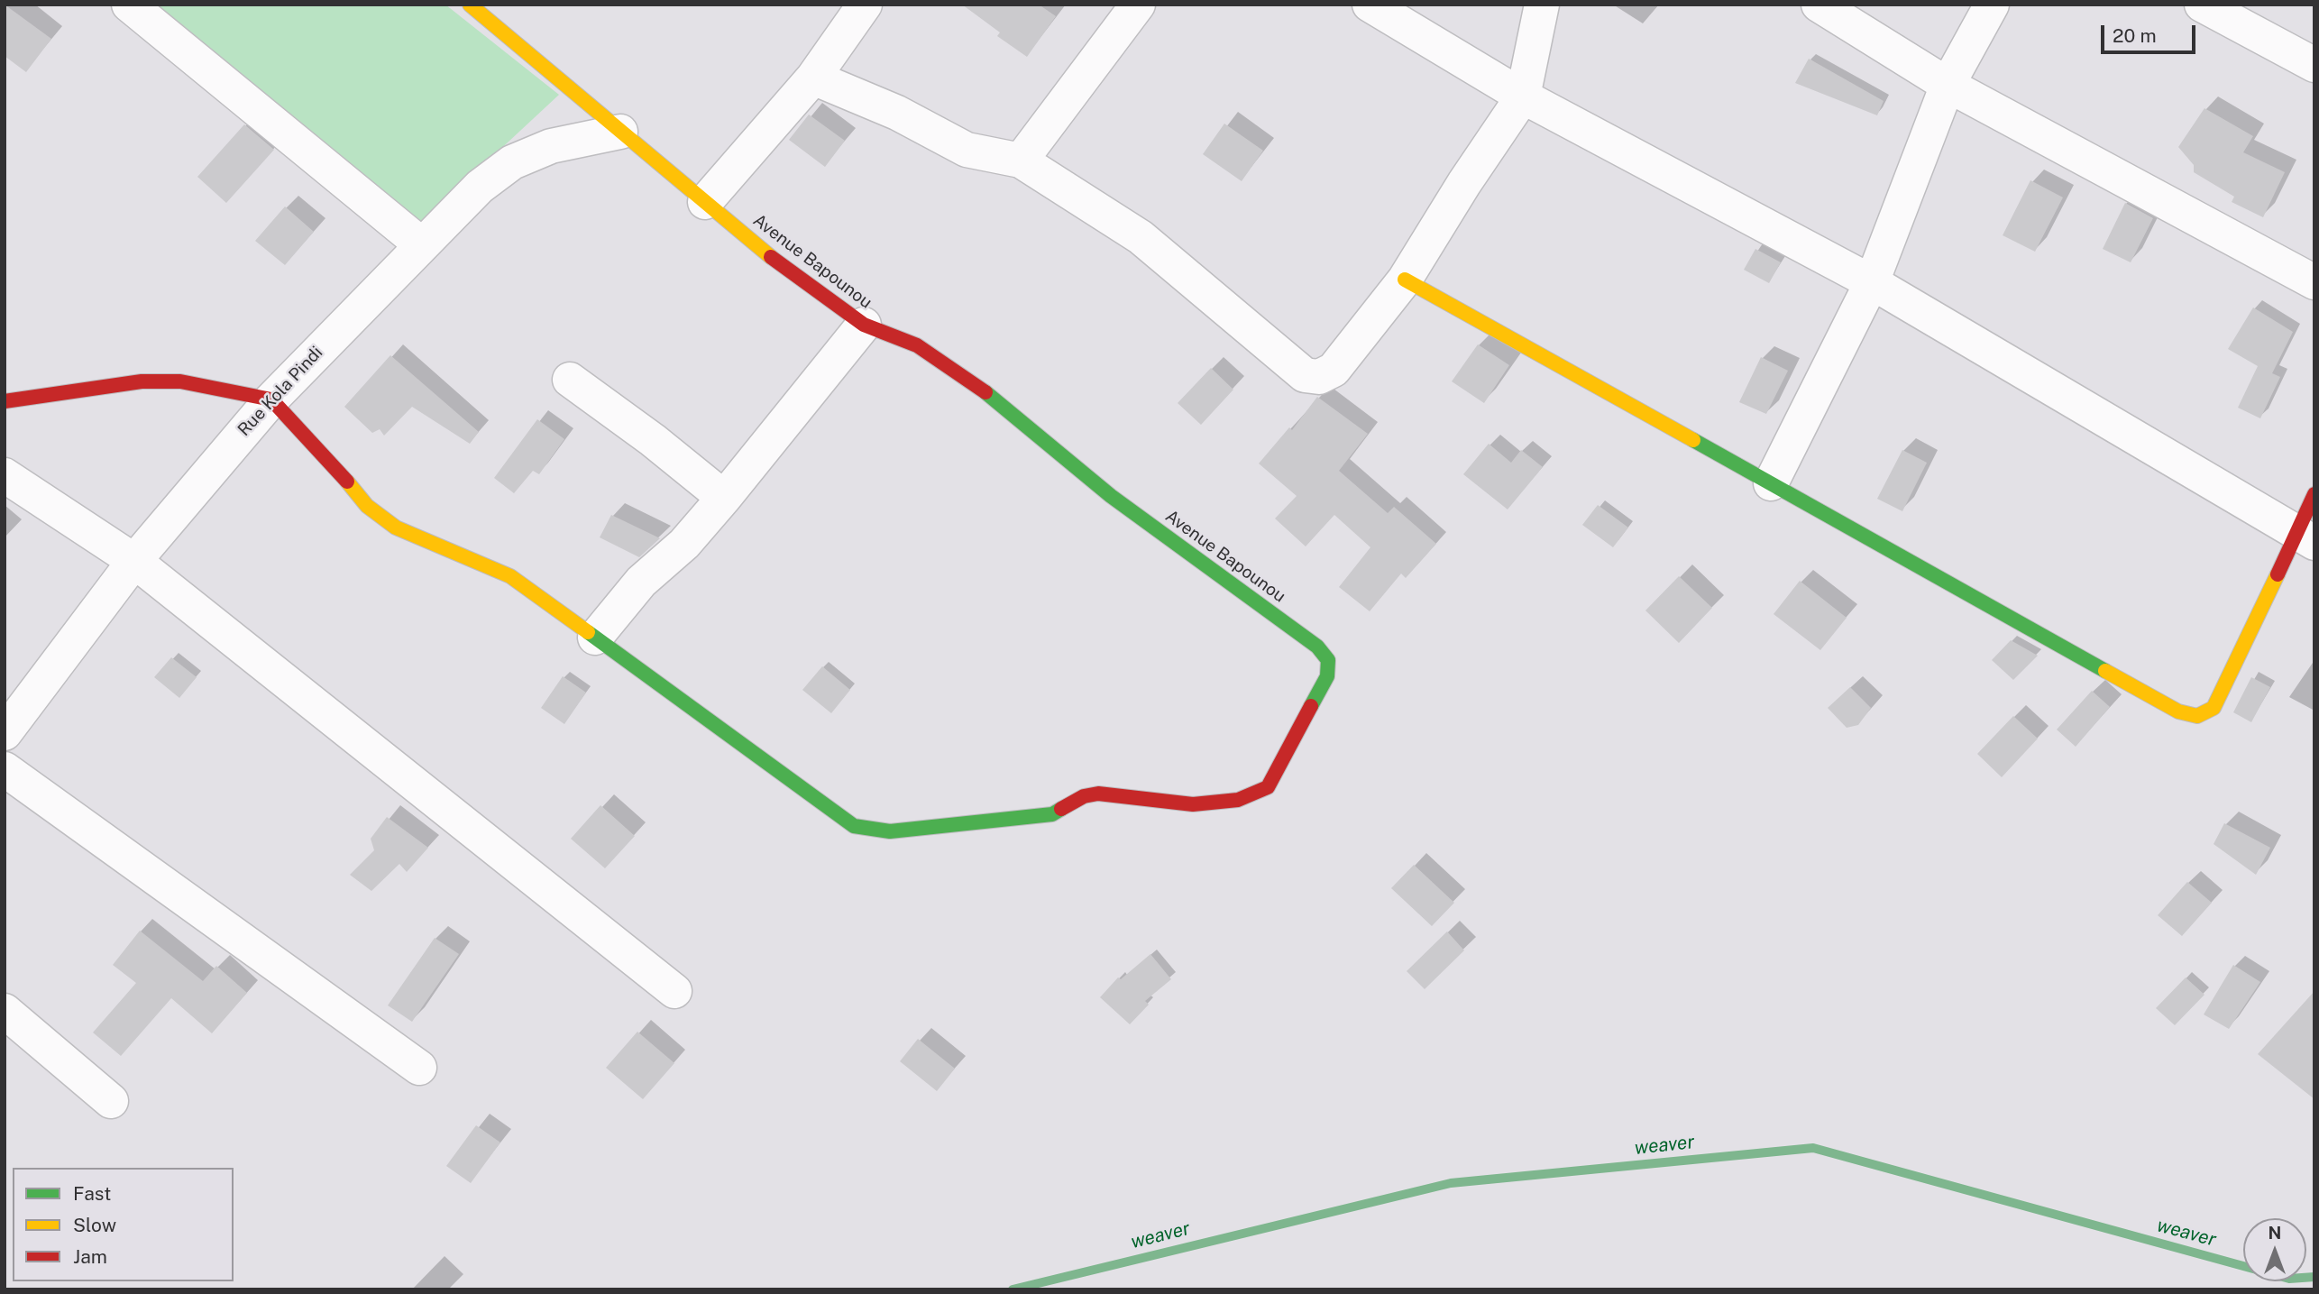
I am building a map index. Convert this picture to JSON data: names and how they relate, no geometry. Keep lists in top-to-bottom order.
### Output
{
  "streets": {
    "street": ["Avenue Bapounou", "Rue Kola Pindi"]
  },
  "crossings": [
    ["Avenue Bapounou", "Rue Kola Pindi"]
  ],
  "water": ["weaver"],
  "legend": ["Fast", "Slow", "Jam"],
  "scale_bar": "20 m",
  "north": "top"
}
